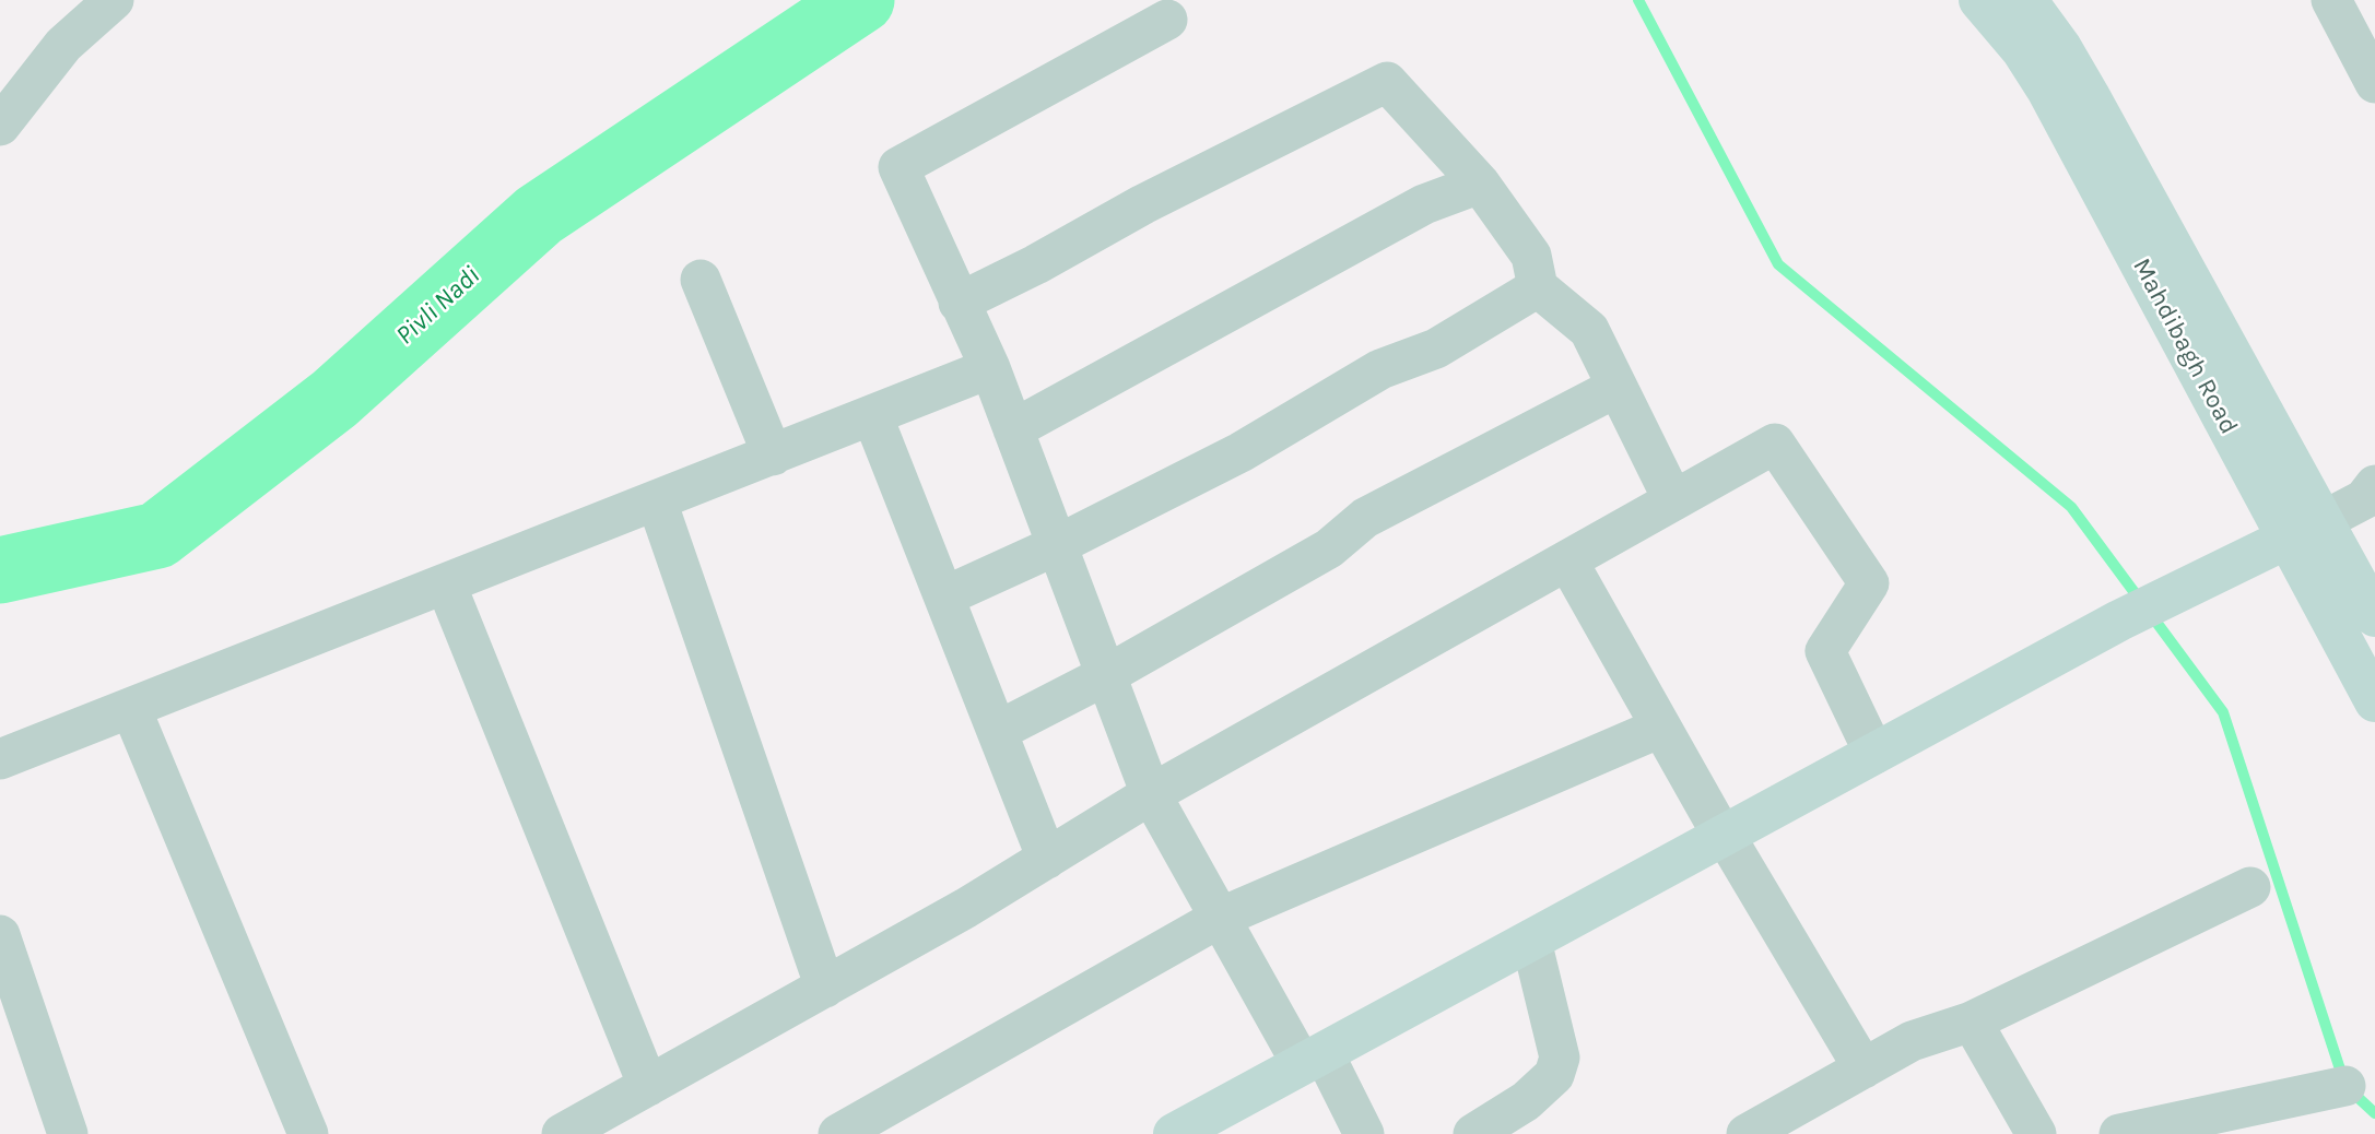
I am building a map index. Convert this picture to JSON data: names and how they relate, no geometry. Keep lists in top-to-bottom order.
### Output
{
  "streets": {
    "street": ["Mahdibagh Road"]
  },
  "water": ["Pivli Nadi"]
}
